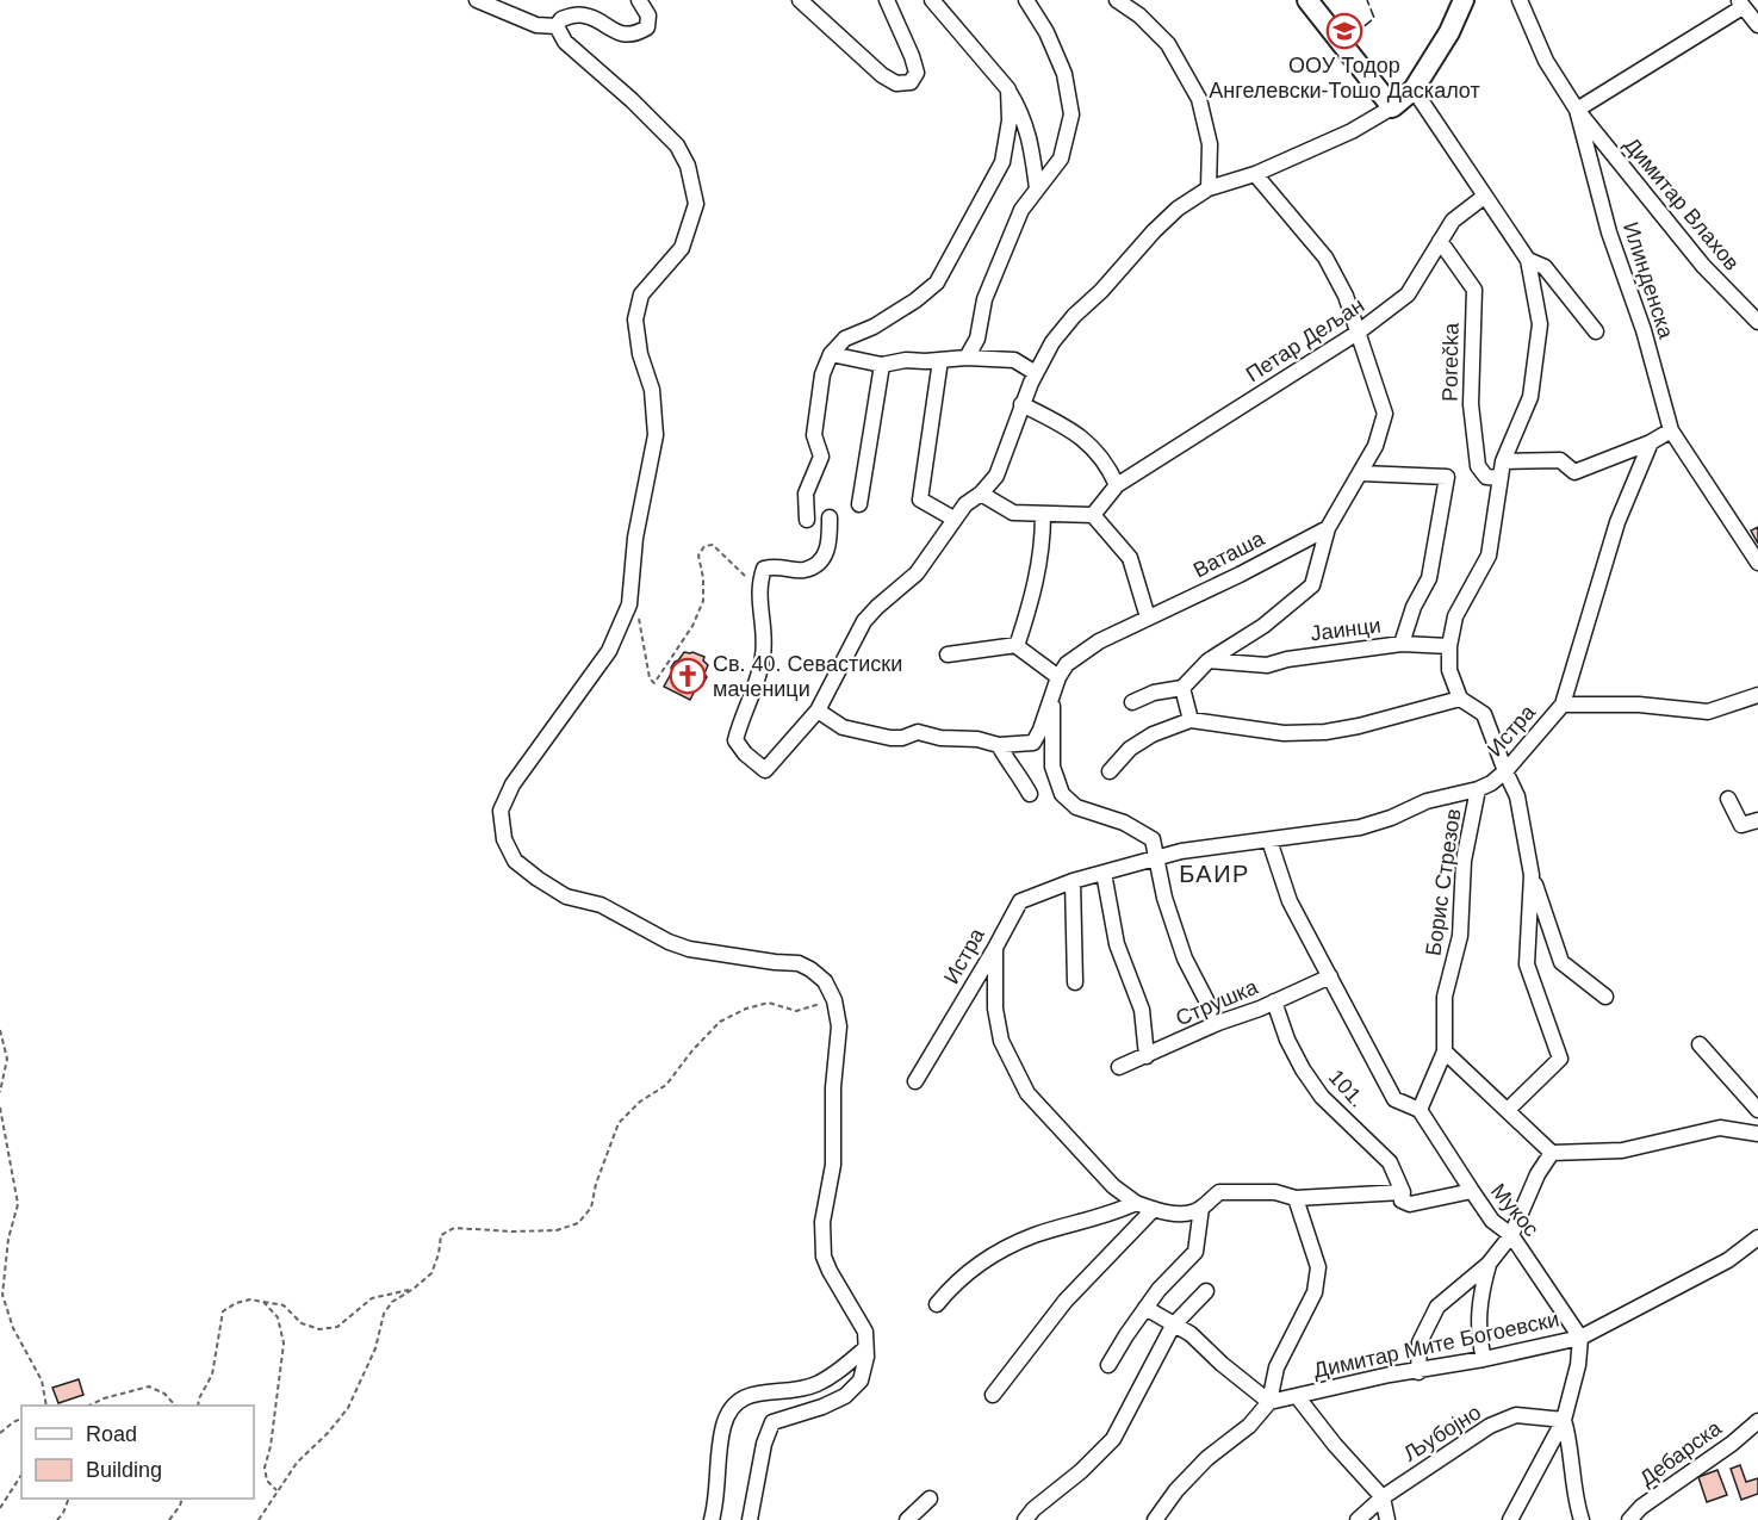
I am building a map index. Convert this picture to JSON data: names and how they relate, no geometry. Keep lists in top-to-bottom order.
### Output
{
  "streets": {
    "street": [
      "Димитар Влахов",
      "Илинденска",
      "Петар Дељан",
      "Porečka",
      "Ваташа",
      "Јаинци",
      "Истра",
      "Борис Стрезов",
      "Струшка",
      "101.",
      "Мукос",
      "Димитар Мите Богоевски",
      "Љубојно",
      "Дебарска"
    ]
  },
  "crossings": [
    ["Димитар Влахов", "Илинденска"],
    ["Петар Дељан", "Porečka"],
    ["Истра", "Борис Стрезов"],
    ["Струшка", "101."],
    ["Мукос", "Димитар Мите Богоевски"]
  ],
  "districts": ["БАИР"],
  "places": {
    "school or university": ["ООУ Тодор Ангелевски-Тошо Даскалот"],
    "church": ["Св. 40. Севастиски маченици"]
  },
  "legend": ["Road", "Building"]
}
